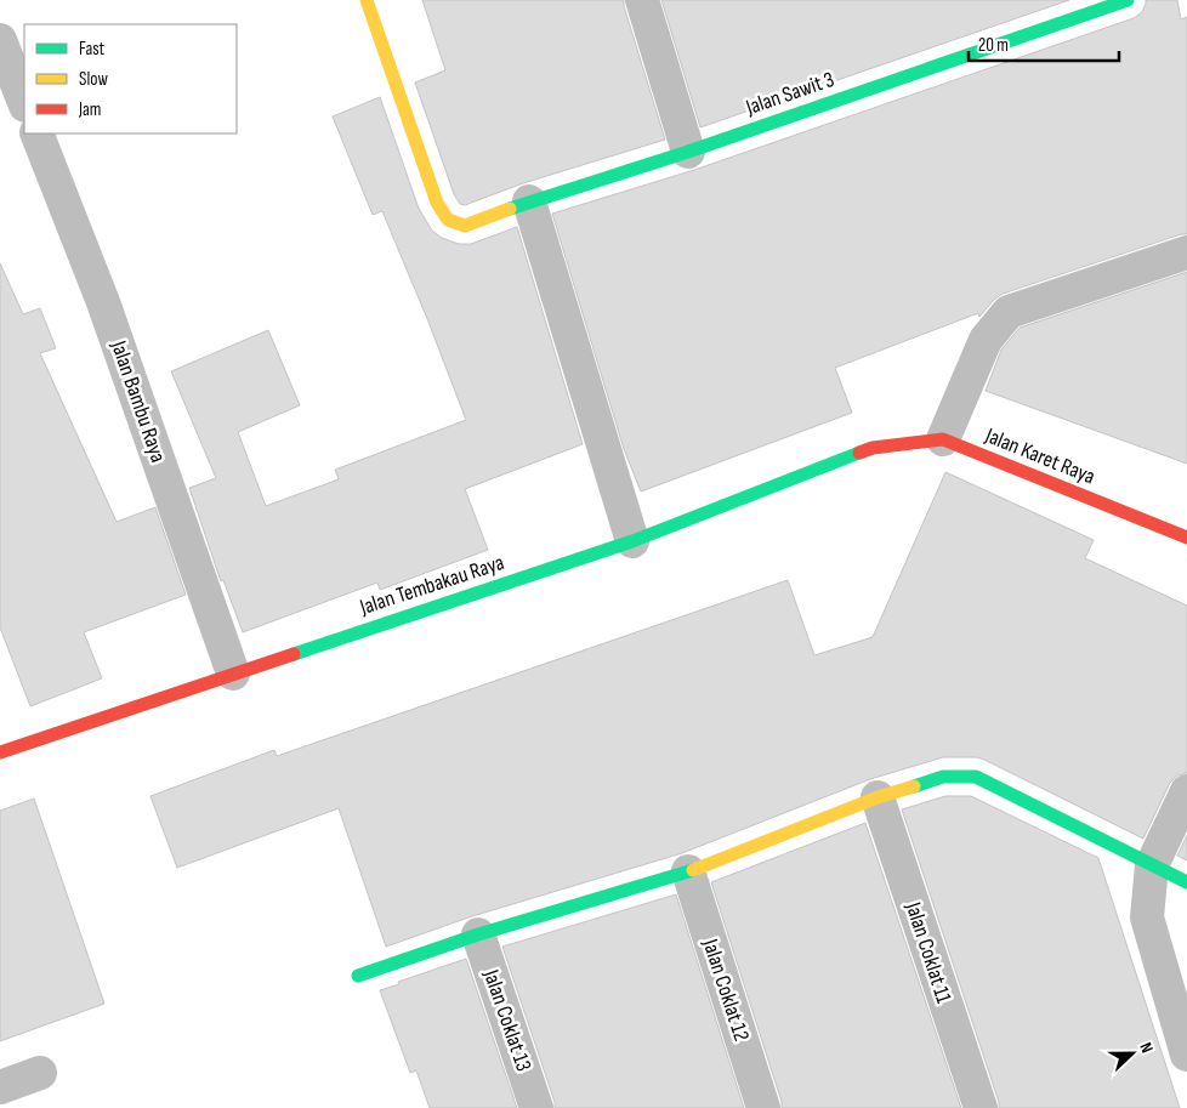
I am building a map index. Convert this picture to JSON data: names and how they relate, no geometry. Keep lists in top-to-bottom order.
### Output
{
  "streets": {
    "street": [
      "Jalan Sawit 3",
      "Jalan Bambu Raya",
      "Jalan Karet Raya",
      "Jalan Tembakau Raya",
      "Jalan Coklat 11",
      "Jalan Coklat 12",
      "Jalan Coklat 13"
    ]
  },
  "crossings": [
    ["Jalan Bambu Raya", "Jalan Tembakau Raya"],
    ["Jalan Karet Raya", "Jalan Tembakau Raya"]
  ],
  "legend": ["Fast", "Slow", "Jam"],
  "scale_bar": "20 m",
  "north": "right"
}
